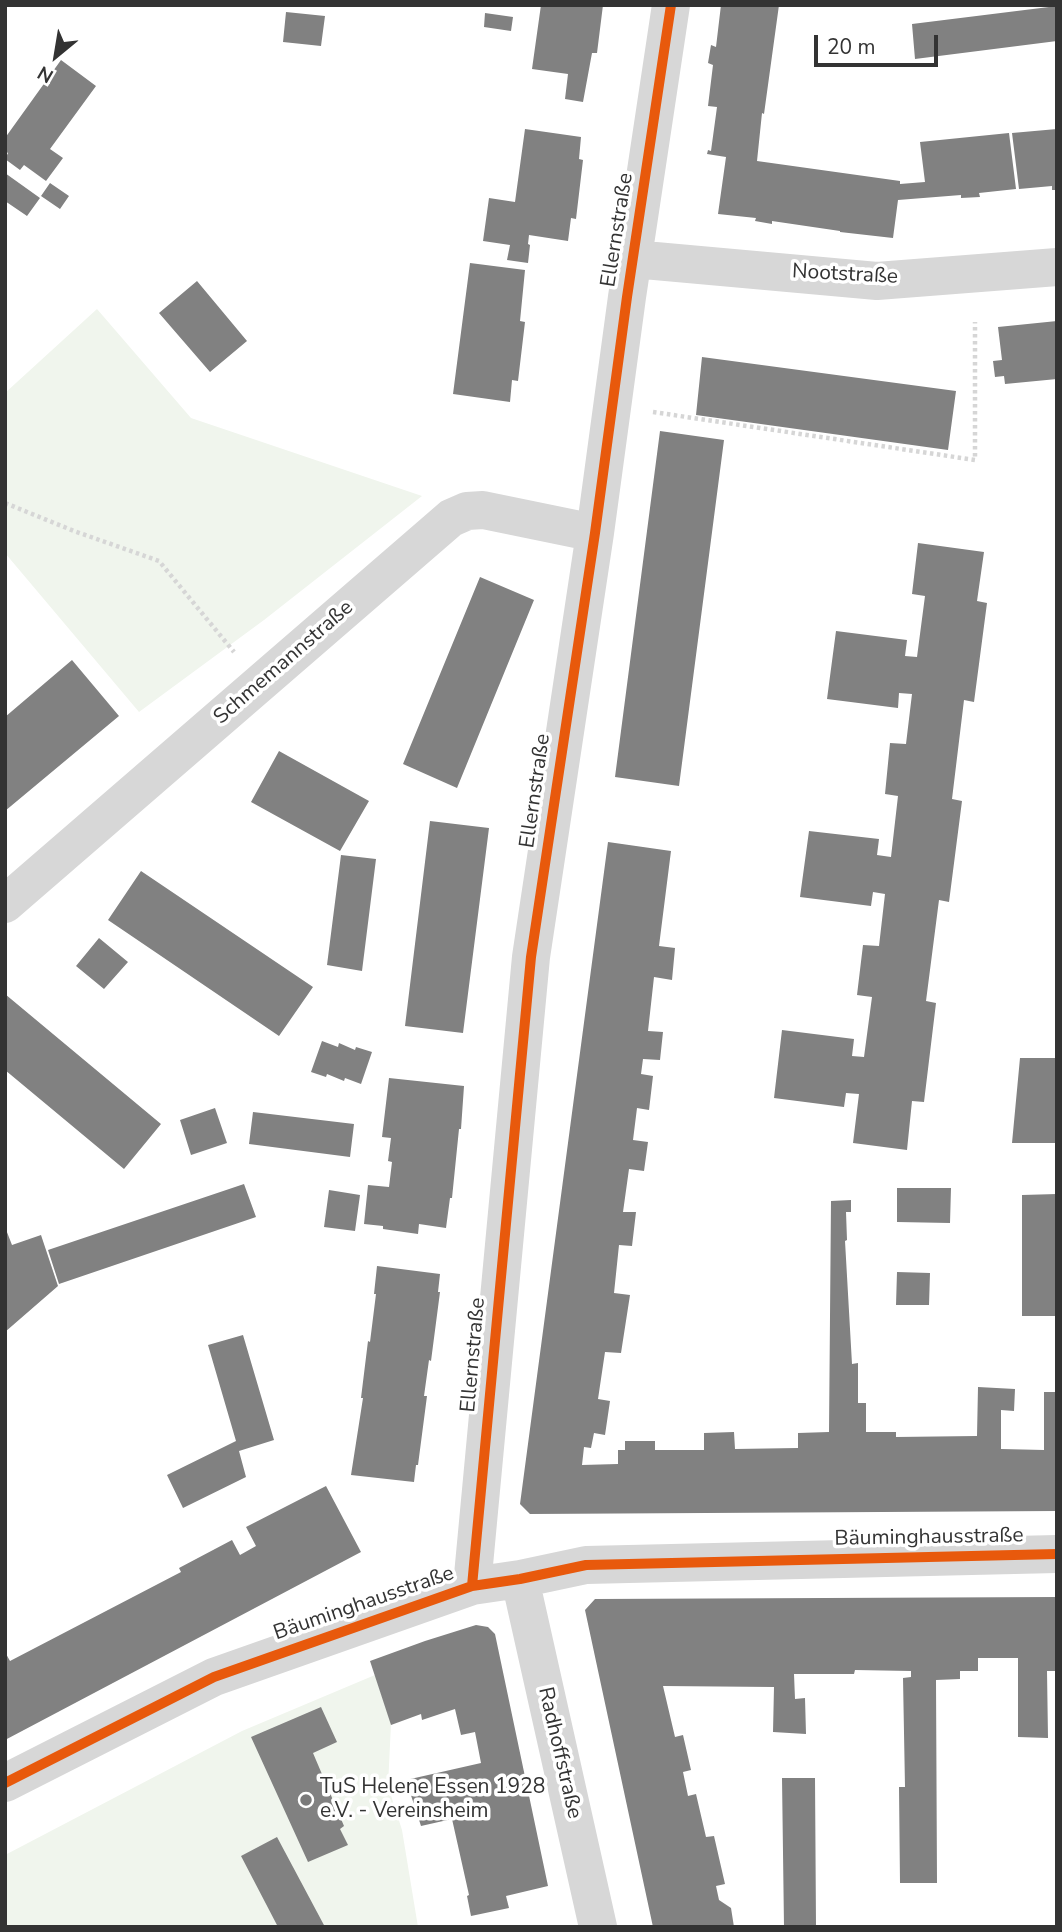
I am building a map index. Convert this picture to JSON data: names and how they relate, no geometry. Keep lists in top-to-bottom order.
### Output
{
  "streets": {
    "street": [
      "Ellernstraße",
      "Nootstraße",
      "Schmemannstraße",
      "Bäuminghausstraße",
      "Radhoffstraße"
    ]
  },
  "crossings": [
    ["Ellernstraße", "Nootstraße"],
    ["Ellernstraße", "Schmemannstraße"],
    ["Ellernstraße", "Bäuminghausstraße"],
    ["Bäuminghausstraße", "Radhoffstraße"]
  ],
  "places": ["TuS Helene Essen 1928 e.V. - Vereinsheim"],
  "scale_bar": "20 m",
  "north": "bottom left"
}
